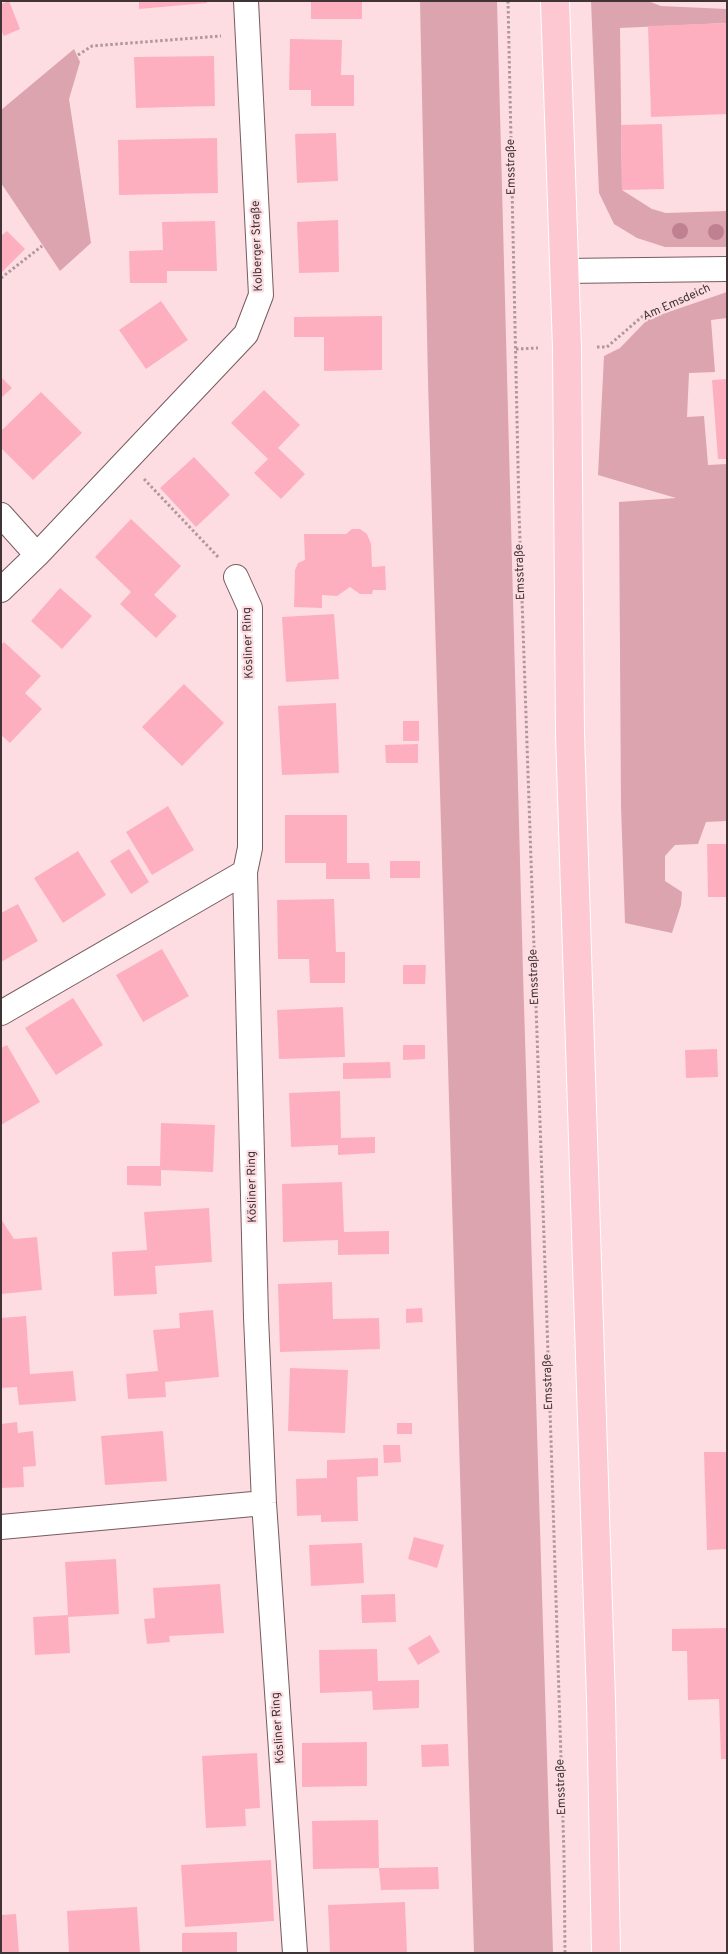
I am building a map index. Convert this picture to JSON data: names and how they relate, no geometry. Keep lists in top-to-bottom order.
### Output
{
  "streets": {
    "street": ["Kolberger Straße", "Am Emsdeich", "Kösliner Ring"],
    "path": ["Emsstraße"]
  },
  "crossings": [
    ["Emsstraße", "Am Emsdeich"]
  ]
}
